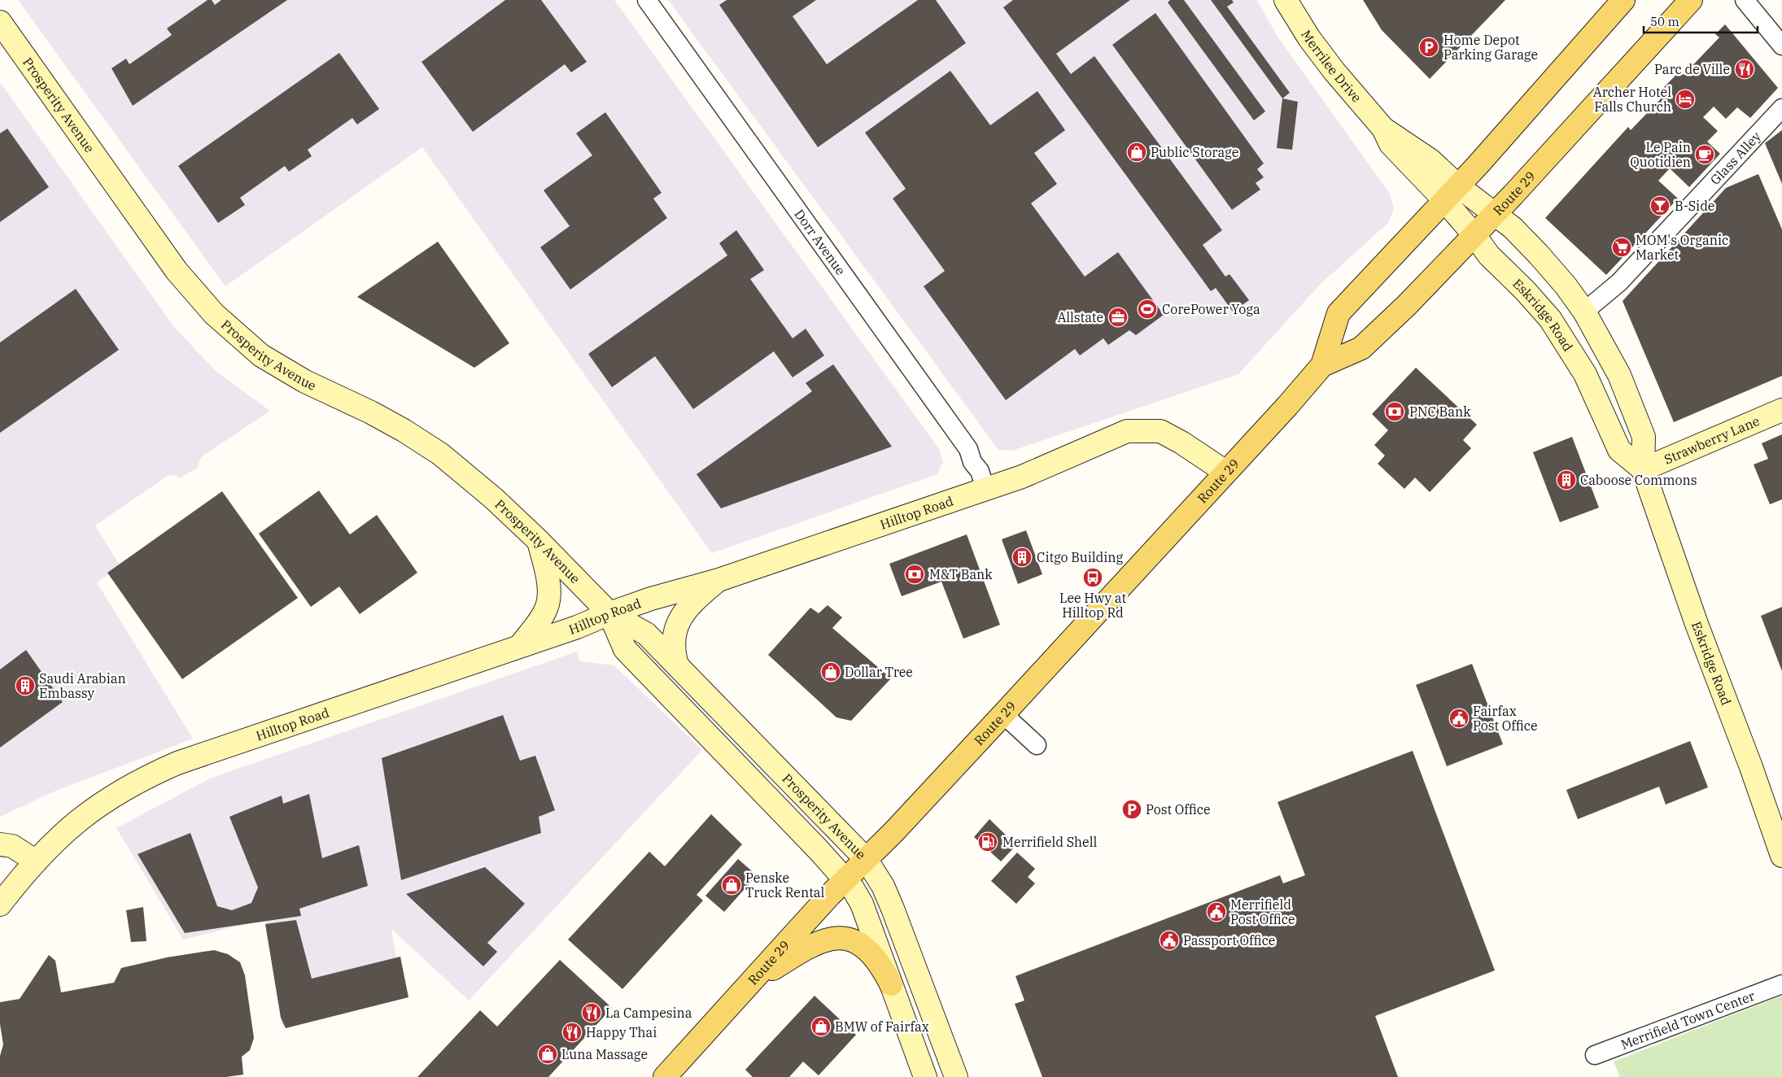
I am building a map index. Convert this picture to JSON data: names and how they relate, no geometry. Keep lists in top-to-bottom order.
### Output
{
  "streets": {
    "main road": ["Route 29"],
    "street": [
      "Merrilee Drive",
      "Prosperity Avenue",
      "Glass Alley",
      "Dorr Avenue",
      "Eskridge Road",
      "Strawberry Lane",
      "Hilltop Road",
      "Merrifield Town Center"
    ]
  },
  "crossings": [
    ["Merrilee Drive", "Route 29"],
    ["Merrilee Drive", "Eskridge Road"],
    ["Prosperity Avenue", "Route 29"],
    ["Prosperity Avenue", "Hilltop Road"],
    ["Glass Alley", "Eskridge Road"],
    ["Route 29", "Eskridge Road"],
    ["Route 29", "Hilltop Road"],
    ["Dorr Avenue", "Hilltop Road"],
    ["Eskridge Road", "Strawberry Lane"]
  ],
  "places": {
    "parking": ["Home Depot Parking Garage", "Post Office"],
    "restaurant": ["Parc de Ville", "La Campesina", "Happy Thai"],
    "hotel": ["Archer Hotel Falls Church"],
    "shop": [
      "Public Storage",
      "Dollar Tree",
      "Penske Truck Rental",
      "BMW of Fairfax",
      "Luna Massage"
    ],
    "cafe": ["Le Pain Quotidien"],
    "bar": ["B-Side"],
    "supermarket": ["MOM's Organic Market"],
    "sports": ["CorePower Yoga"],
    "office": ["Allstate"],
    "bank": ["PNC Bank", "M&T Bank"],
    "building": ["Caboose Commons", "Citgo Building", "Saudi Arabian Embassy"],
    "bus stop": ["Lee Hwy at Hilltop Rd"],
    "public building": ["Fairfax Post Office", "Merrifield Post Office", "Passport Office"],
    "fuel station": ["Merrifield Shell"]
  },
  "scale_bar": "50 m"
}
